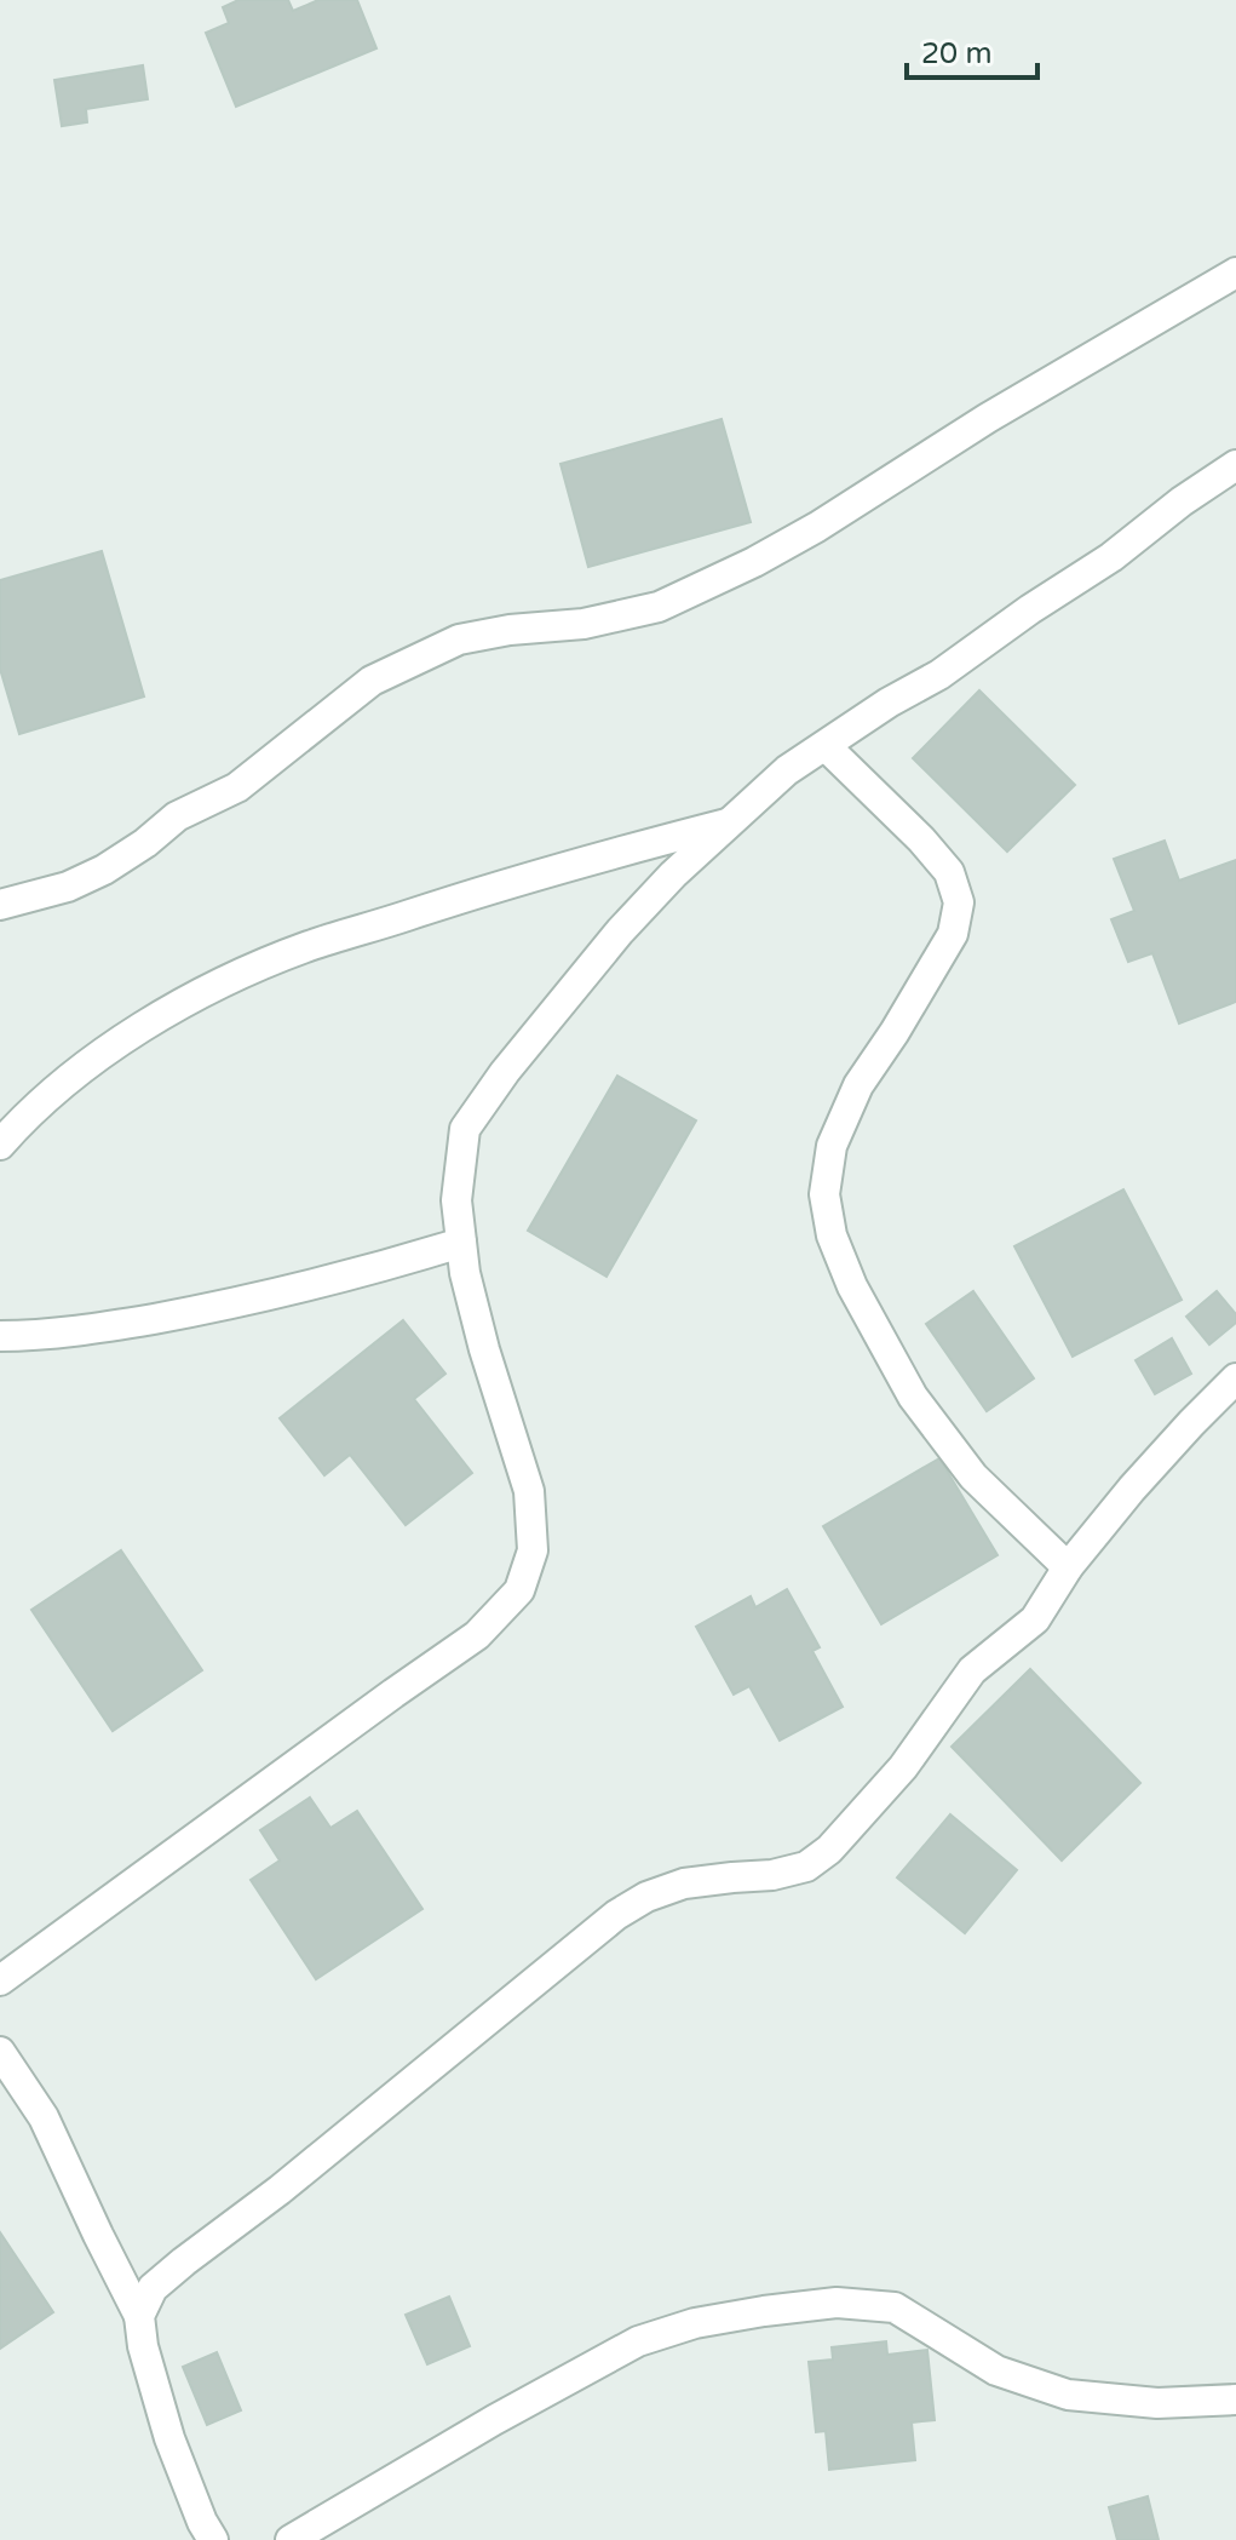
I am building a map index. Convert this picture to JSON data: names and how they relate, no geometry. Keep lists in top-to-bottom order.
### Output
{
  "scale_bar": "20 m"
}
